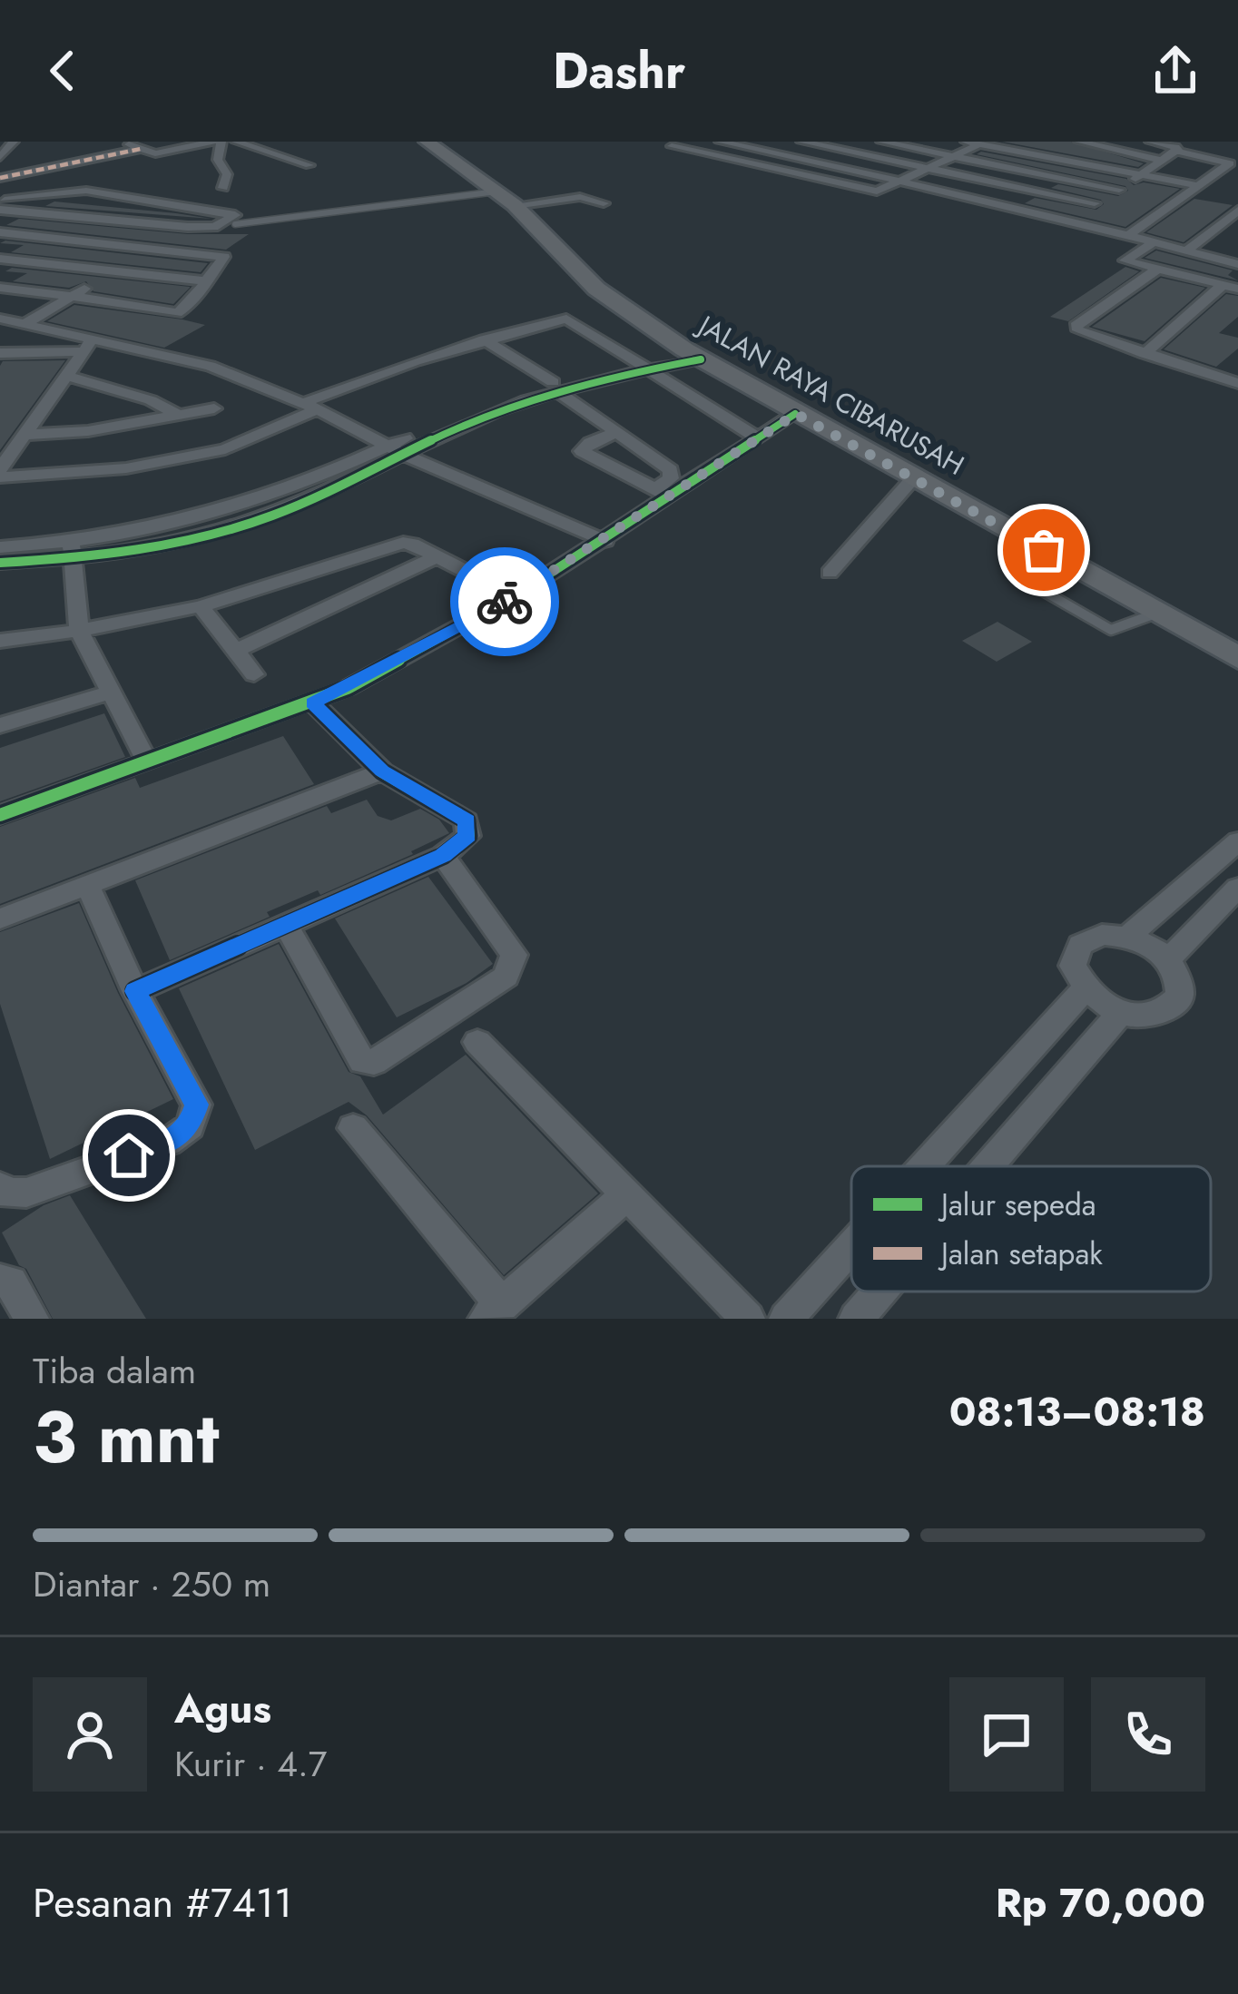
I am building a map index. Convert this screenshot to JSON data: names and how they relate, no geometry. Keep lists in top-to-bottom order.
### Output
{
  "streets": {
    "main road": ["JALAN RAYA CIBARUSAH"]
  },
  "legend": ["Jalur sepeda", "Jalan setapak"],
  "page": {
    "header": "Dashr",
    "heading": ["3 mnt", "Tiba dalam", "08:13–08:18"],
    "panel": [
      "Agus",
      "Kurir · 4.7",
      "Pesanan #7411",
      "Rp 70,000"
    ],
    "bar": "Diantar · 250 m"
  }
}
